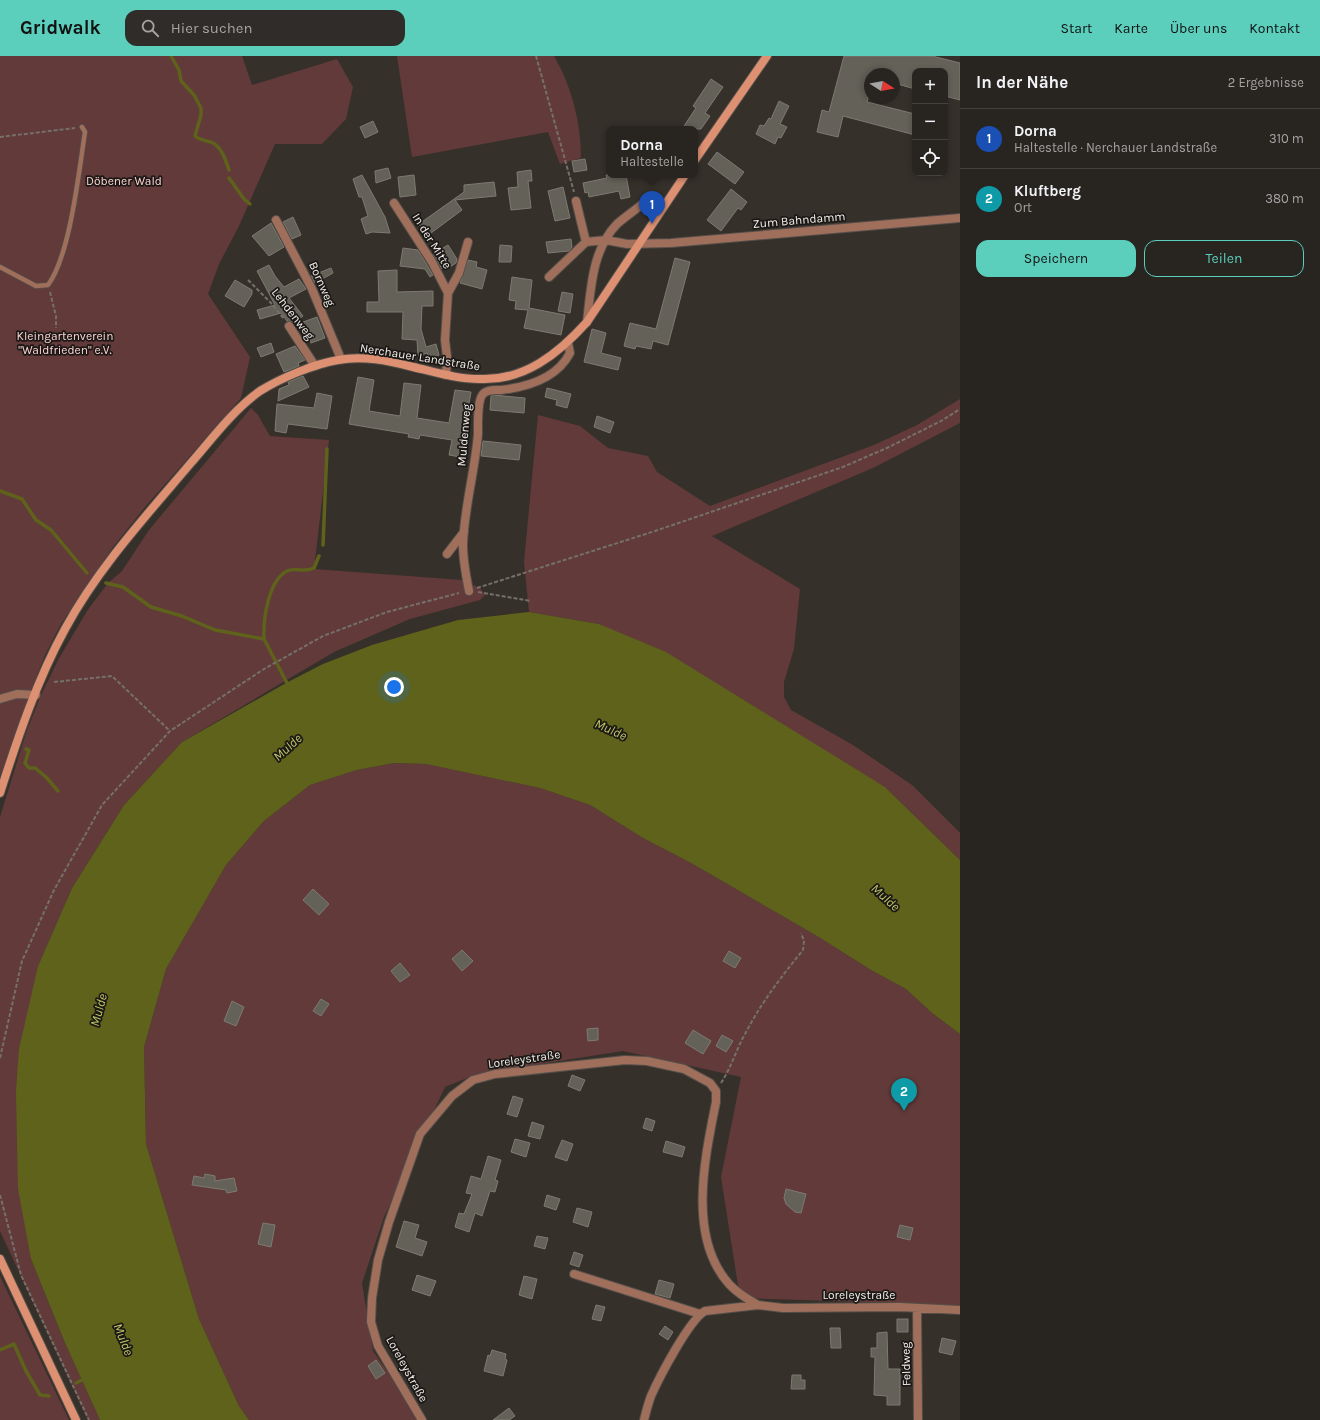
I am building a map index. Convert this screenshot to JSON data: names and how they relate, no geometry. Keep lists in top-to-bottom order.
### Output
{
  "streets": {
    "main road": ["Nerchauer Landstraße"],
    "street": [
      "Zum Bahndamm",
      "In der Mitte",
      "Bornweg",
      "Lehdenweg",
      "Muldenweg",
      "Loreleystraße",
      "Feldweg"
    ]
  },
  "crossings": [
    ["Zum Bahndamm", "Nerchauer Landstraße"],
    ["In der Mitte", "Nerchauer Landstraße"],
    ["Bornweg", "Nerchauer Landstraße"],
    ["Lehdenweg", "Nerchauer Landstraße"],
    ["Nerchauer Landstraße", "Muldenweg"],
    ["Loreleystraße", "Feldweg"]
  ],
  "water": ["Mulde"],
  "parks": ["Döbener Wald", "Kleingartenverein \"Waldfrieden\" e.V."],
  "north": "right",
  "page": {
    "header": "Gridwalk",
    "search": "Hier suchen",
    "nav": [
      "Start",
      "Karte",
      "Über uns",
      "Kontakt"
    ],
    "heading": ["In der Nähe", "2 Ergebnisse"],
    "map_buttons": ["+", "−"],
    "list": [
      {
        "mark": "1",
        "name": "Dorna",
        "note": "Haltestelle · Nerchauer Landstraße",
        "value": "310 m"
      },
      {
        "mark": "2",
        "name": "Kluftberg",
        "note": "Ort",
        "value": "380 m"
      }
    ],
    "popup": ["Dorna", "Haltestelle"],
    "pins": ["1", "2"],
    "buttons": ["Speichern", "Teilen"]
  }
}
